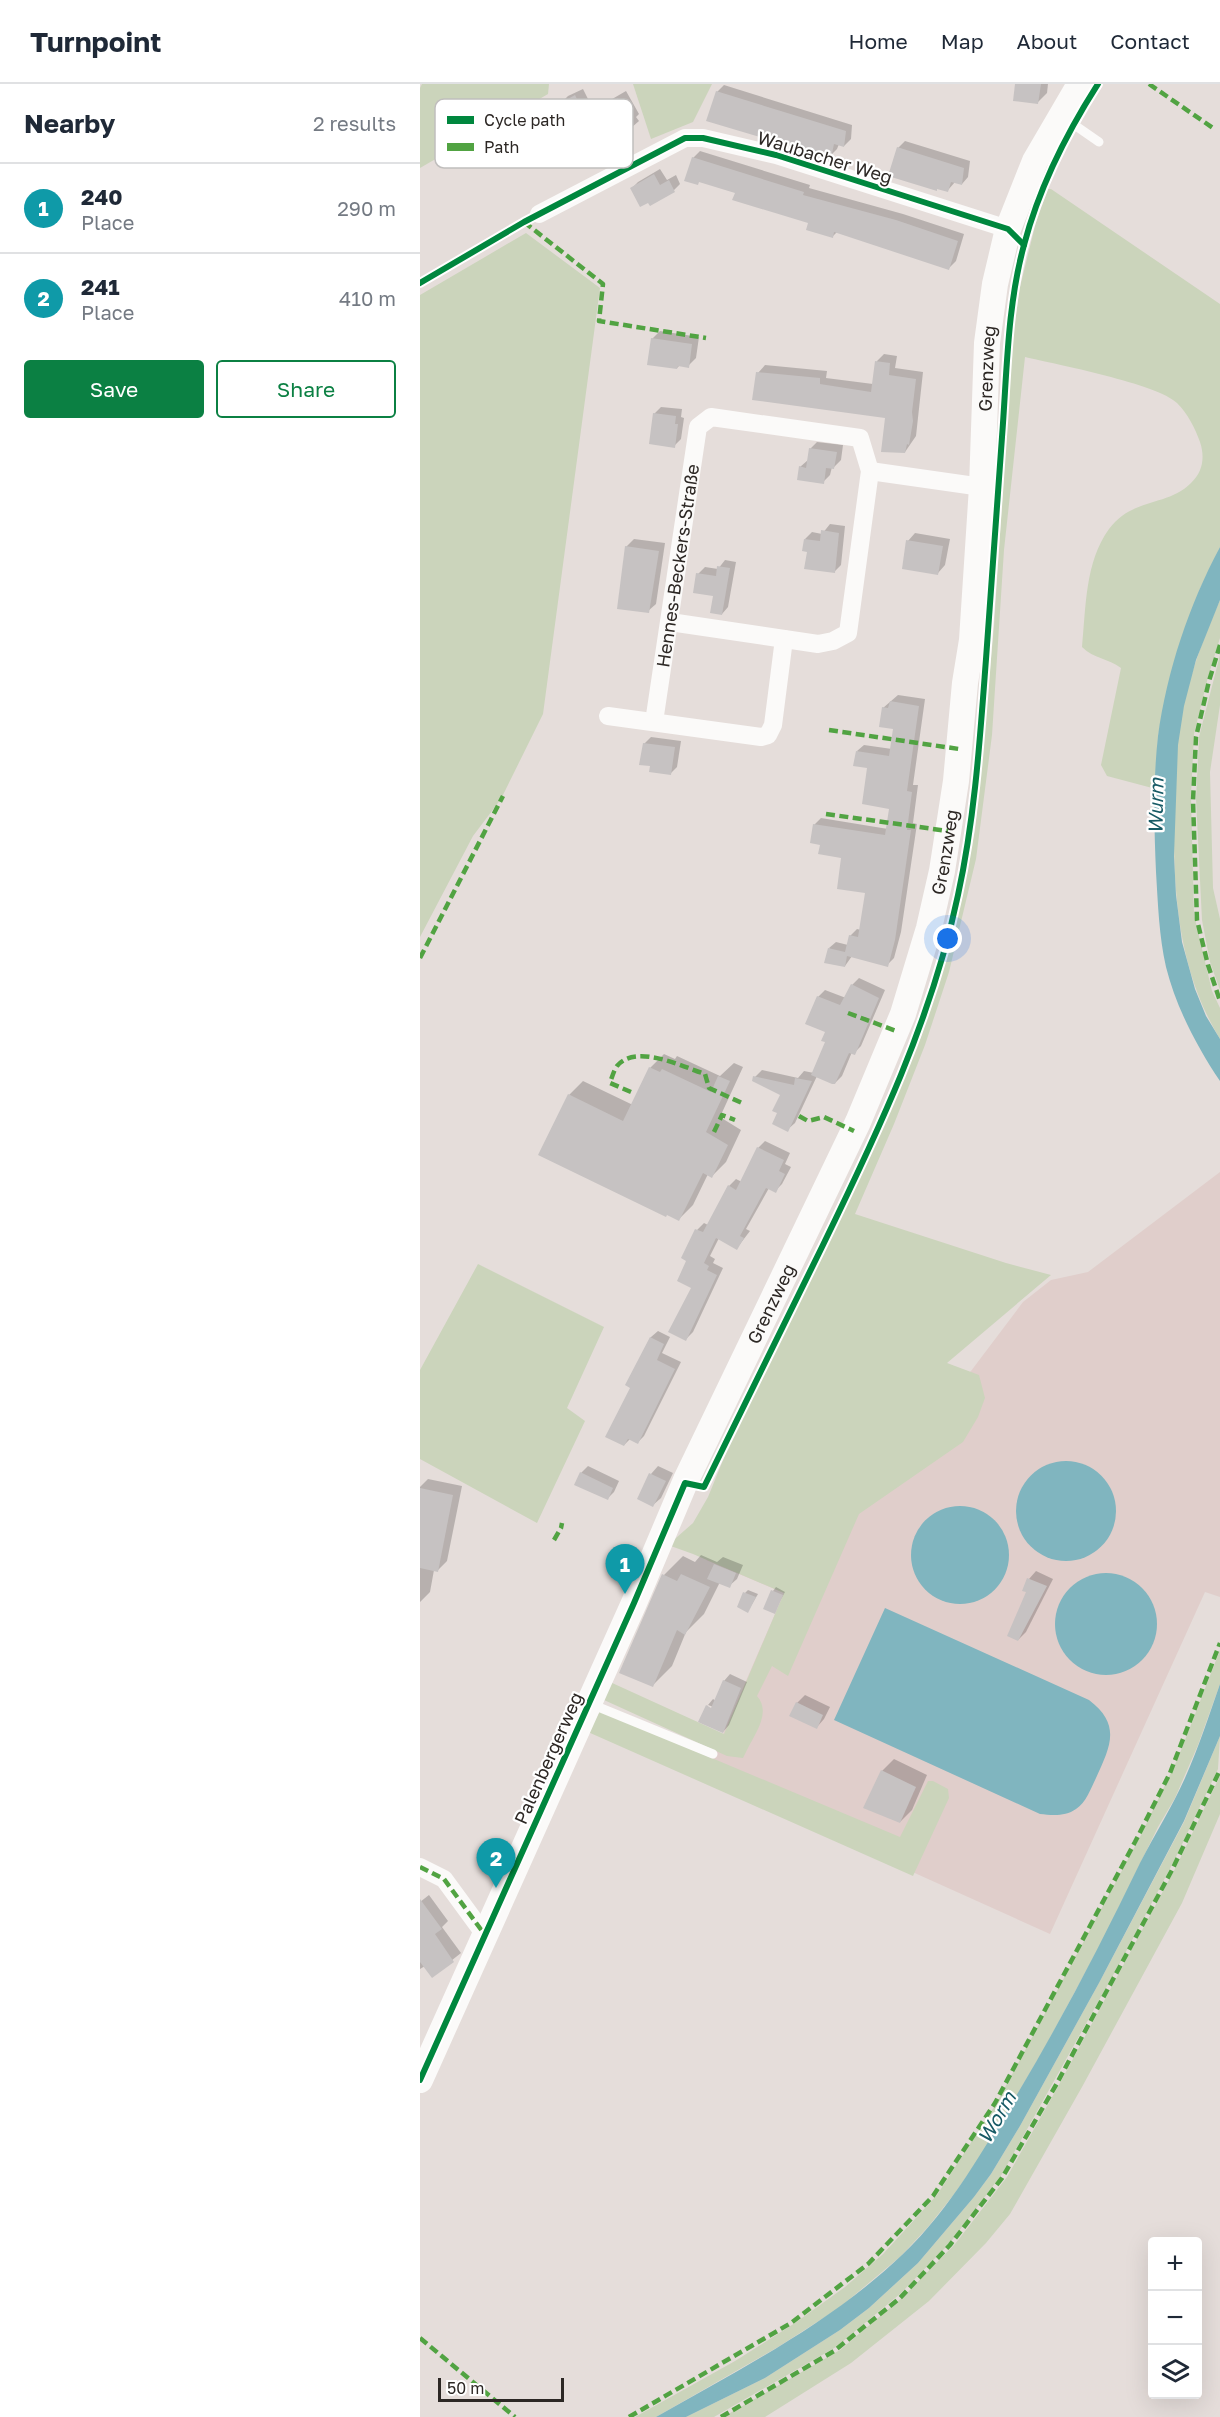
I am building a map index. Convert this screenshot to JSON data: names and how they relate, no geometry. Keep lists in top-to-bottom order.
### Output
{
  "streets": {
    "street": [
      "Waubacher Weg",
      "Grenzweg",
      "Hennes-Beckers-Straße",
      "Palenbergerweg"
    ]
  },
  "crossings": [
    ["Waubacher Weg", "Grenzweg"],
    ["Grenzweg", "Palenbergerweg"]
  ],
  "water": ["Wurm", "Worm"],
  "legend": ["Cycle path", "Path"],
  "scale_bar": "50 m",
  "page": {
    "header": "Turnpoint",
    "nav": [
      "Home",
      "Map",
      "About",
      "Contact"
    ],
    "heading": ["Nearby", "2 results"],
    "list": [
      {
        "mark": "1",
        "name": "240",
        "note": "Place",
        "value": "290 m"
      },
      {
        "mark": "2",
        "name": "241",
        "note": "Place",
        "value": "410 m"
      }
    ],
    "buttons": ["Save", "Share"],
    "pins": ["1", "2"],
    "map_buttons": ["+", "−"],
    "scale": "50 m"
  }
}
